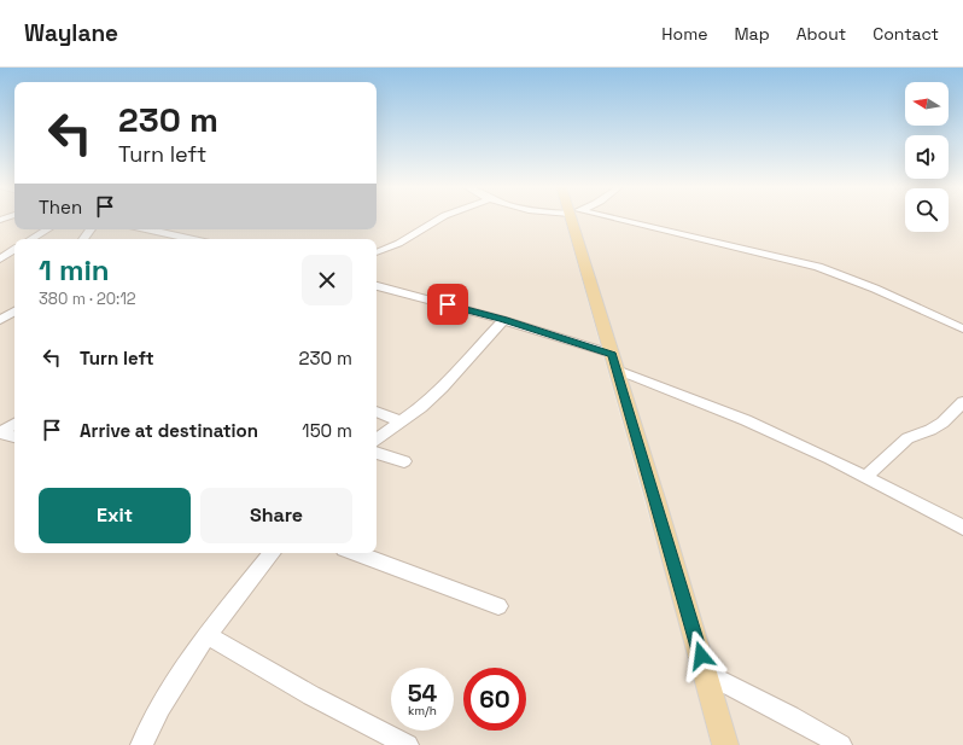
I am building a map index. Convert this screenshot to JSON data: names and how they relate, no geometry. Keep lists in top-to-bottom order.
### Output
{
  "north": "left",
  "page": {
    "header": "Waylane",
    "nav": [
      "Home",
      "Map",
      "About",
      "Contact"
    ],
    "turn": ["230 m", "Turn left"],
    "then": "Then",
    "heading": ["1 min", "380 m · 20:12"],
    "list": [
      {
        "name": "Turn left",
        "value": "230 m"
      },
      {
        "name": "Arrive at destination",
        "value": "150 m"
      }
    ],
    "buttons": ["Exit", "Share"],
    "speed": "54 km/h",
    "limit": "60"
  }
}
